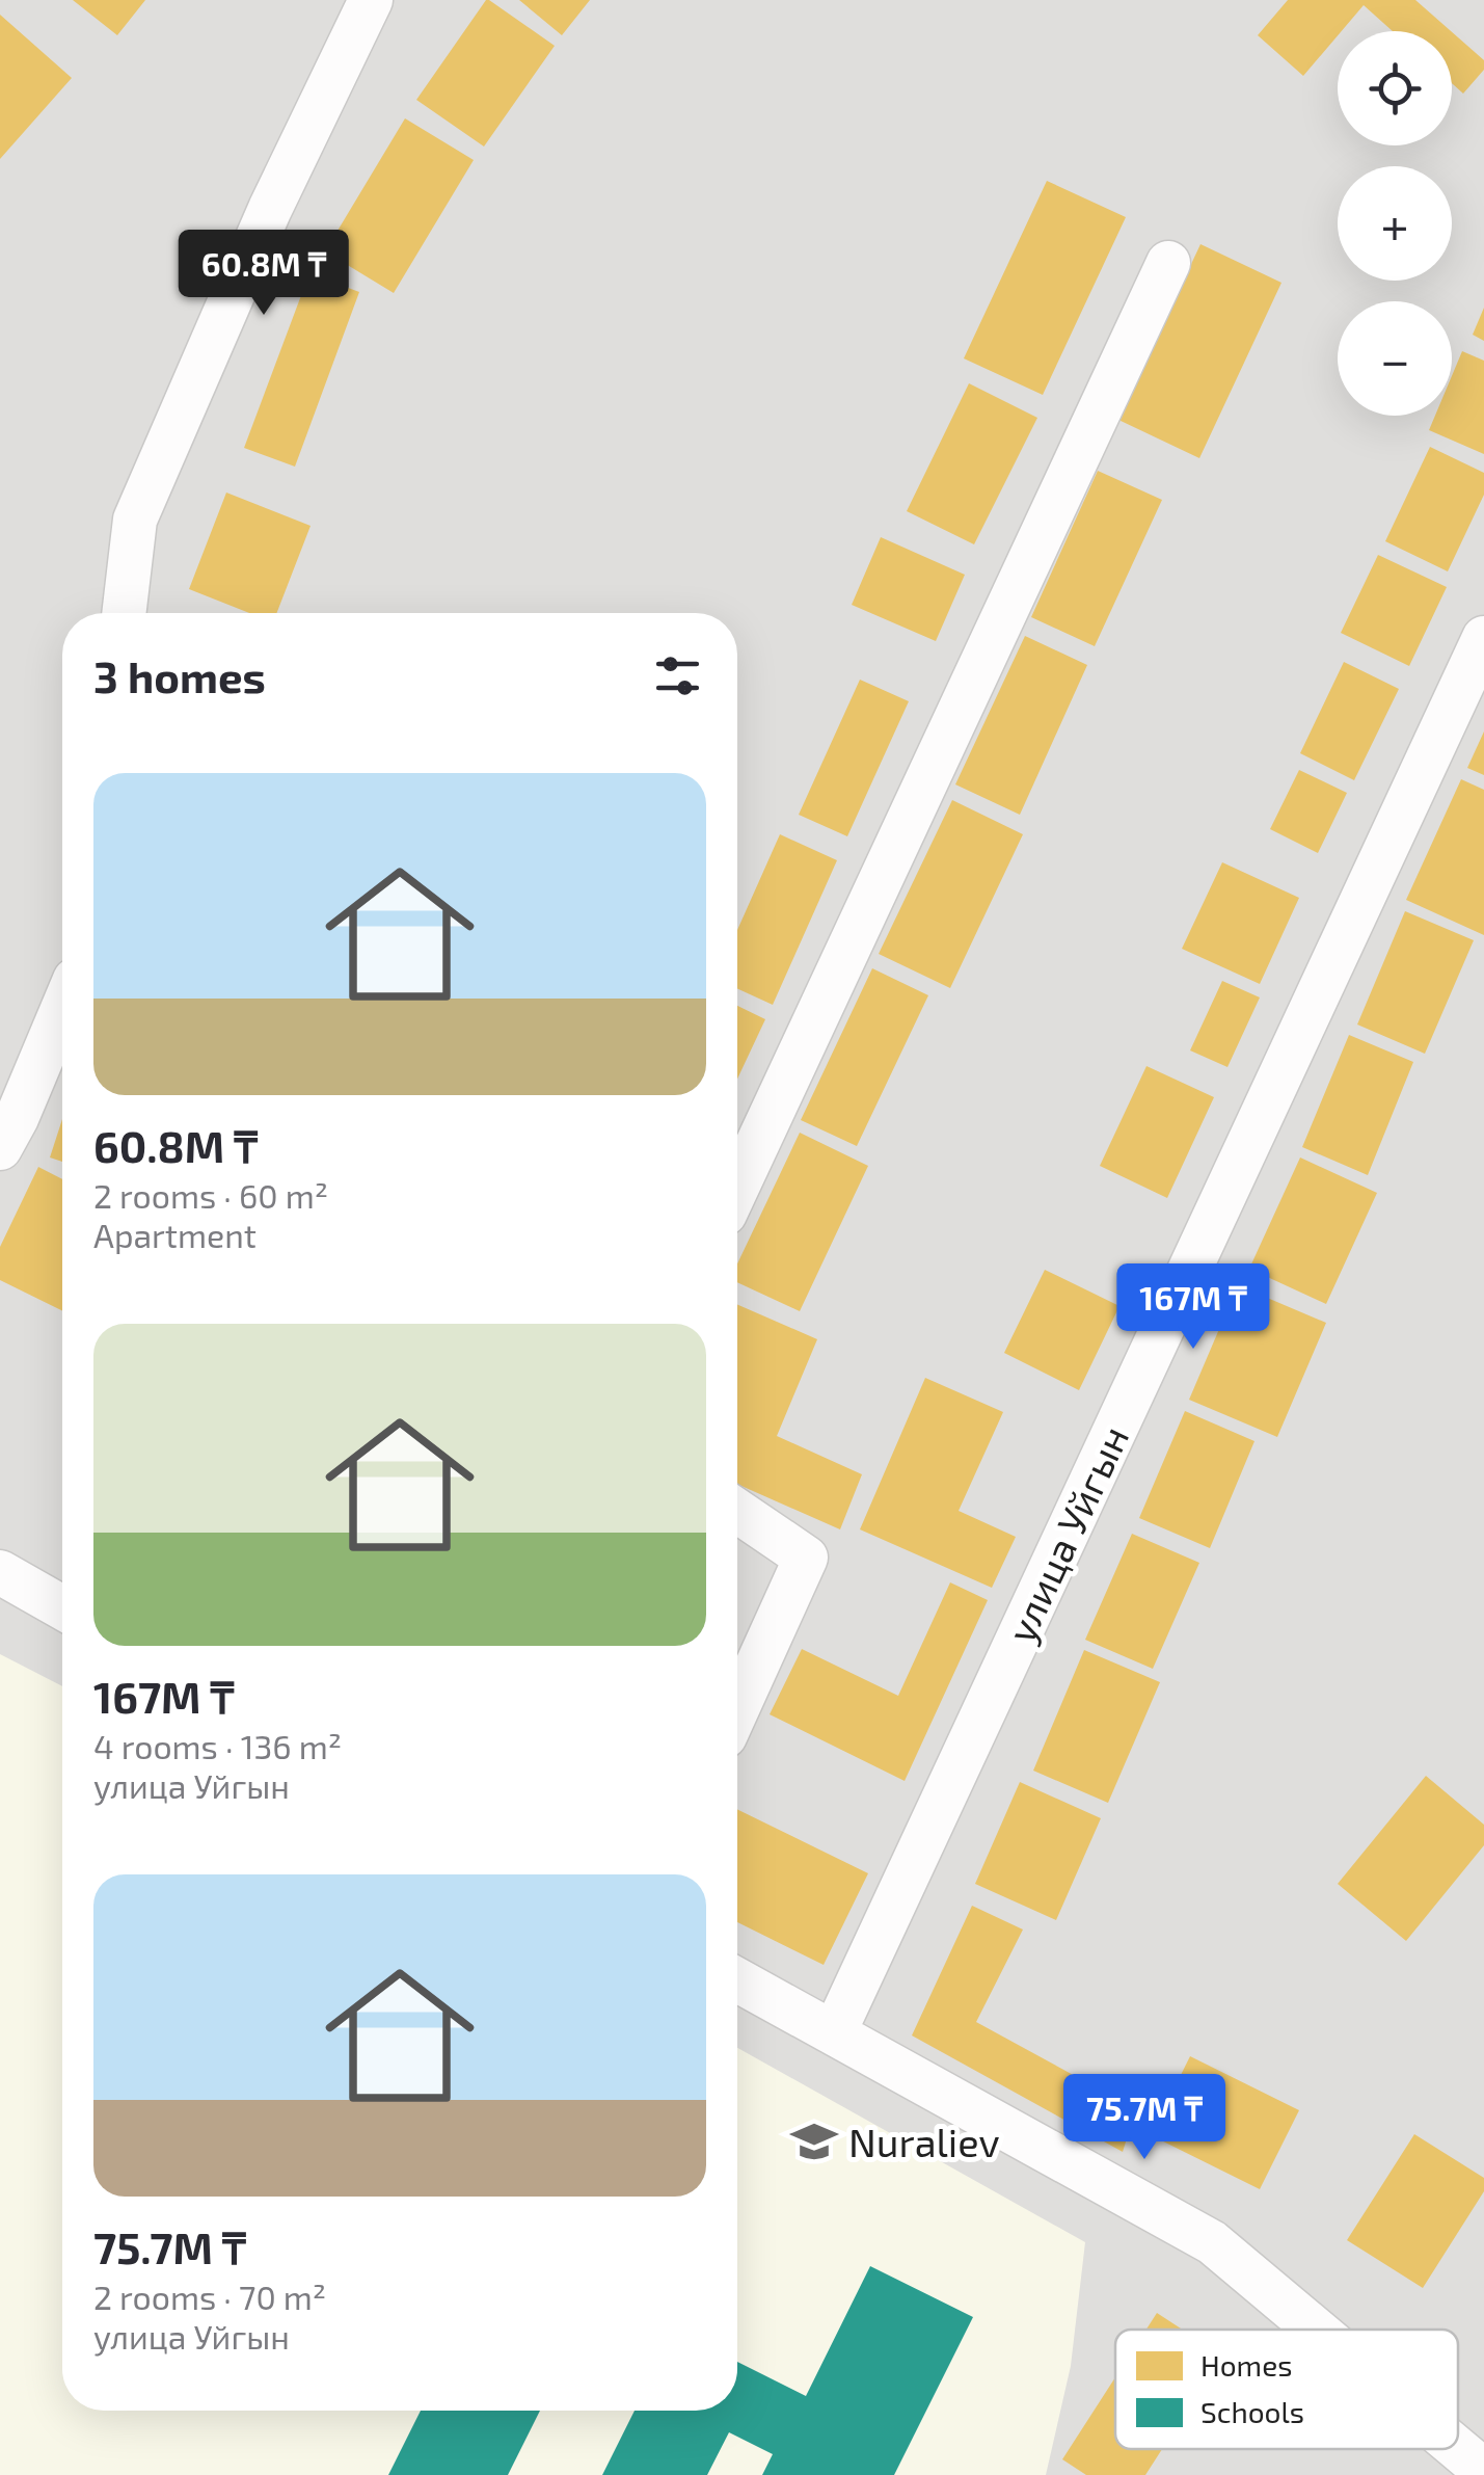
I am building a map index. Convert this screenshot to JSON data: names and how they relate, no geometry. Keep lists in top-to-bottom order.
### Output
{
  "streets": {
    "street": ["улица Уйгын"]
  },
  "places": {
    "school or university": ["Nuraliev"]
  },
  "legend": ["Homes", "Schools"],
  "page": {
    "map_buttons": ["+", "−"],
    "price": ["60.8M ₸", "167M ₸", "75.7M ₸"],
    "heading": "3 homes",
    "list": [
      {
        "name": "60.8M ₸",
        "note": "2 rooms · 60 m² · Apartment"
      },
      {
        "name": "167M ₸",
        "note": "4 rooms · 136 m² · улица Уйгын"
      },
      {
        "name": "75.7M ₸",
        "note": "2 rooms · 70 m² · улица Уйгын"
      }
    ]
  }
}
